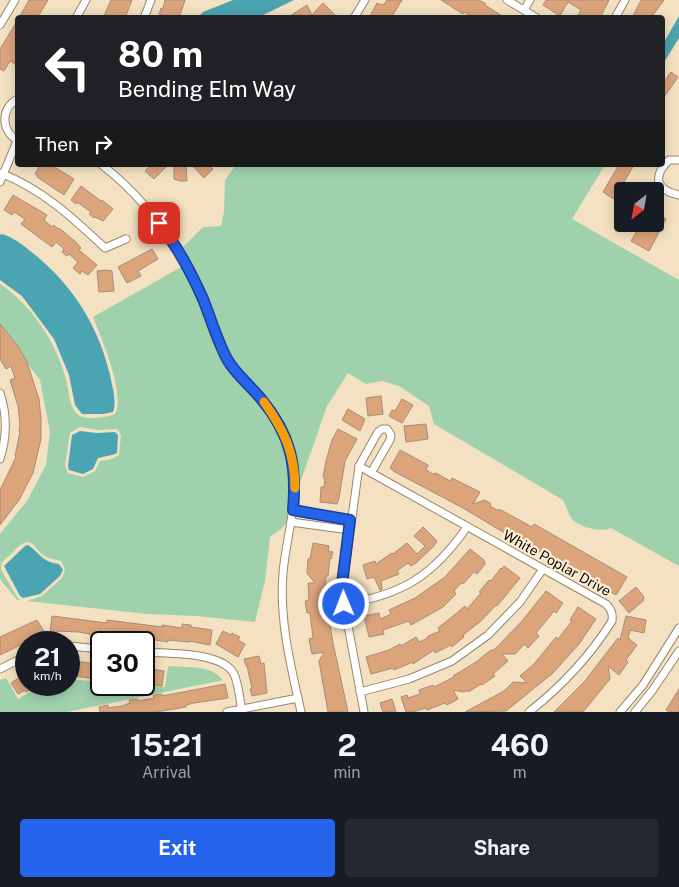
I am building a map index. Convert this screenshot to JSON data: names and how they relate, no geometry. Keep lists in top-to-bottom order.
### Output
{
  "streets": {
    "street": ["White Poplar Drive"]
  },
  "north": "bottom left",
  "page": {
    "turn": ["80 m", "Bending Elm Way"],
    "then": "Then",
    "speed": "21 km/h",
    "limit": "30",
    "eta": [
      "15:21",
      "Arrival",
      "2",
      "min",
      "460",
      "m"
    ],
    "buttons": ["Exit", "Share"]
  }
}
